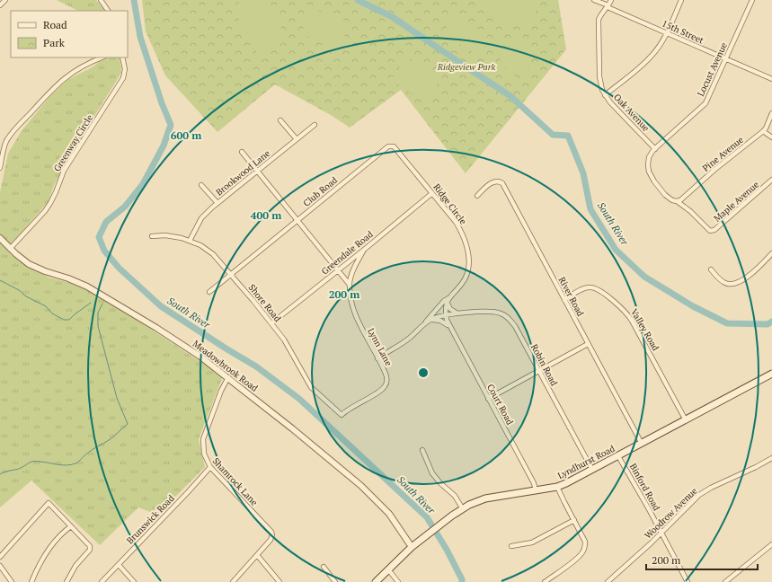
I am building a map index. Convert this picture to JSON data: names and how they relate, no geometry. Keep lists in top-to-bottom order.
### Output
{
  "streets": {
    "main road": ["Lyndhurst Road"],
    "street": [
      "15th Street",
      "Locust Avenue",
      "Oak Avenue",
      "Greenway Circle",
      "Pine Avenue",
      "Brookwood Lane",
      "Club Road",
      "Maple Avenue",
      "Ridge Circle",
      "Greendale Road",
      "River Road",
      "Shore Road",
      "Valley Road",
      "Lynn Lane",
      "Robin Road",
      "Meadowbrook Road",
      "Court Road",
      "Shamrock Lane",
      "Binford Road",
      "Woodrow Avenue",
      "Brunswick Road"
    ]
  },
  "crossings": [
    ["15th Street", "Locust Avenue"],
    ["15th Street", "Oak Avenue"],
    ["Locust Avenue", "Oak Avenue"],
    ["Greenway Circle", "Meadowbrook Road"],
    ["Pine Avenue", "Maple Avenue"],
    ["Brookwood Lane", "Shore Road"],
    ["Club Road", "Ridge Circle"],
    ["Club Road", "Shore Road"],
    ["Ridge Circle", "Greendale Road"],
    ["Ridge Circle", "Lynn Lane"],
    ["Ridge Circle", "Robin Road"],
    ["Ridge Circle", "Court Road"],
    ["Greendale Road", "Shore Road"],
    ["Greendale Road", "Lynn Lane"],
    ["River Road", "Valley Road"],
    ["River Road", "Lyndhurst Road"],
    ["Shore Road", "Lynn Lane"],
    ["Valley Road", "Lyndhurst Road"],
    ["Robin Road", "Court Road"],
    ["Robin Road", "Lyndhurst Road"],
    ["Meadowbrook Road", "Lyndhurst Road"],
    ["Meadowbrook Road", "Shamrock Lane"],
    ["Court Road", "Lyndhurst Road"],
    ["Lyndhurst Road", "Binford Road"],
    ["Shamrock Lane", "Brunswick Road"],
    ["Binford Road", "Woodrow Avenue"]
  ],
  "water": ["South River"],
  "parks": ["Ridgeview Park"],
  "legend": ["Road", "Park"],
  "scale_bar": "200 m",
  "rings": ["600 m", "400 m", "200 m"]
}
